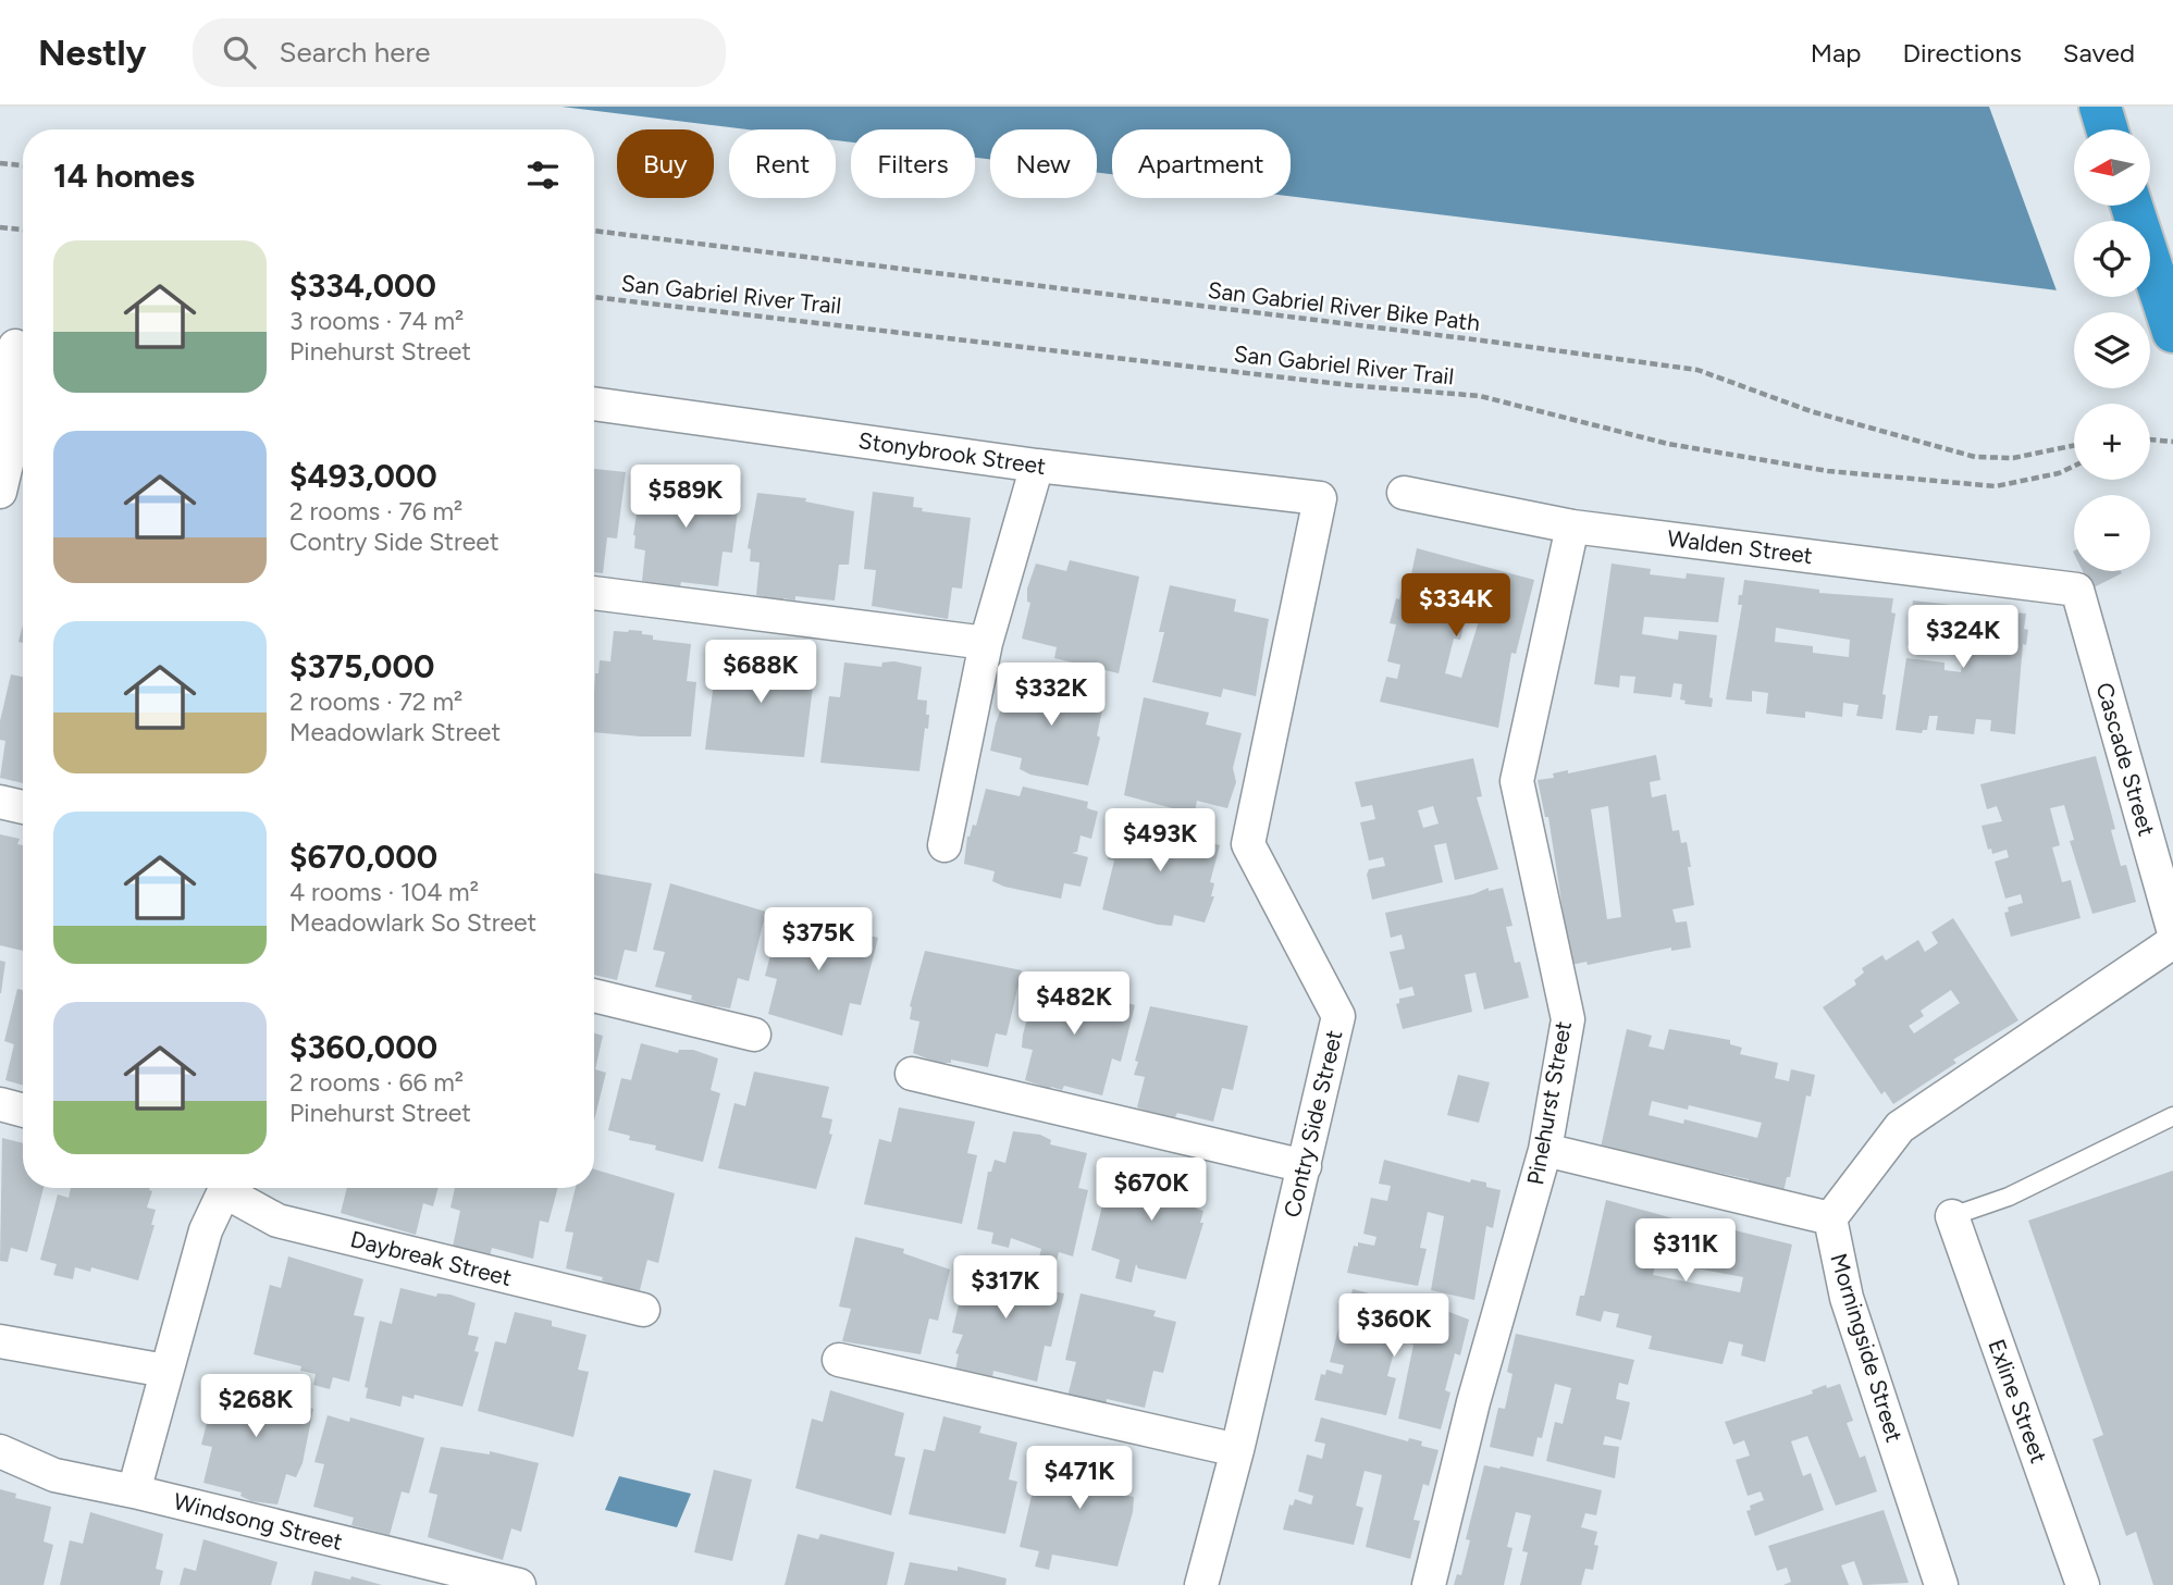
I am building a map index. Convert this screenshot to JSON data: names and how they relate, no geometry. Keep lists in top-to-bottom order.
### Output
{
  "streets": {
    "street": [
      "Stonybrook Street",
      "Walden Street",
      "Cascade Street",
      "Pinehurst Street",
      "Contry Side Street",
      "Daybreak Street",
      "Morningside Street",
      "Exline Street",
      "Windsong Street"
    ],
    "path": ["San Gabriel River Trail", "San Gabriel River Bike Path"]
  },
  "crossings": [
    ["Stonybrook Street", "Contry Side Street"],
    ["Walden Street", "Cascade Street"],
    ["Walden Street", "Pinehurst Street"],
    ["Daybreak Street", "Windsong Street"]
  ],
  "north": "left",
  "page": {
    "header": "Nestly",
    "search": "Search here",
    "nav": ["Map", "Directions", "Saved"],
    "map_buttons": ["+", "−"],
    "chip": [
      "Buy",
      "Rent",
      "Filters",
      "New",
      "Apartment"
    ],
    "heading": "14 homes",
    "list": [
      {
        "name": "$334,000",
        "note": "3 rooms · 74 m² · Pinehurst Street"
      },
      {
        "name": "$493,000",
        "note": "2 rooms · 76 m² · Contry Side Street"
      },
      {
        "name": "$375,000",
        "note": "2 rooms · 72 m² · Meadowlark Street"
      },
      {
        "name": "$670,000",
        "note": "4 rooms · 104 m² · Meadowlark So Street"
      },
      {
        "name": "$360,000",
        "note": "2 rooms · 66 m² · Pinehurst Street"
      }
    ],
    "price": [
      "$589K",
      "$334K",
      "$324K",
      "$688K",
      "$332K",
      "$493K",
      "$375K",
      "$482K",
      "$670K",
      "$311K",
      "$317K",
      "$360K",
      "$268K",
      "$471K"
    ]
  }
}
